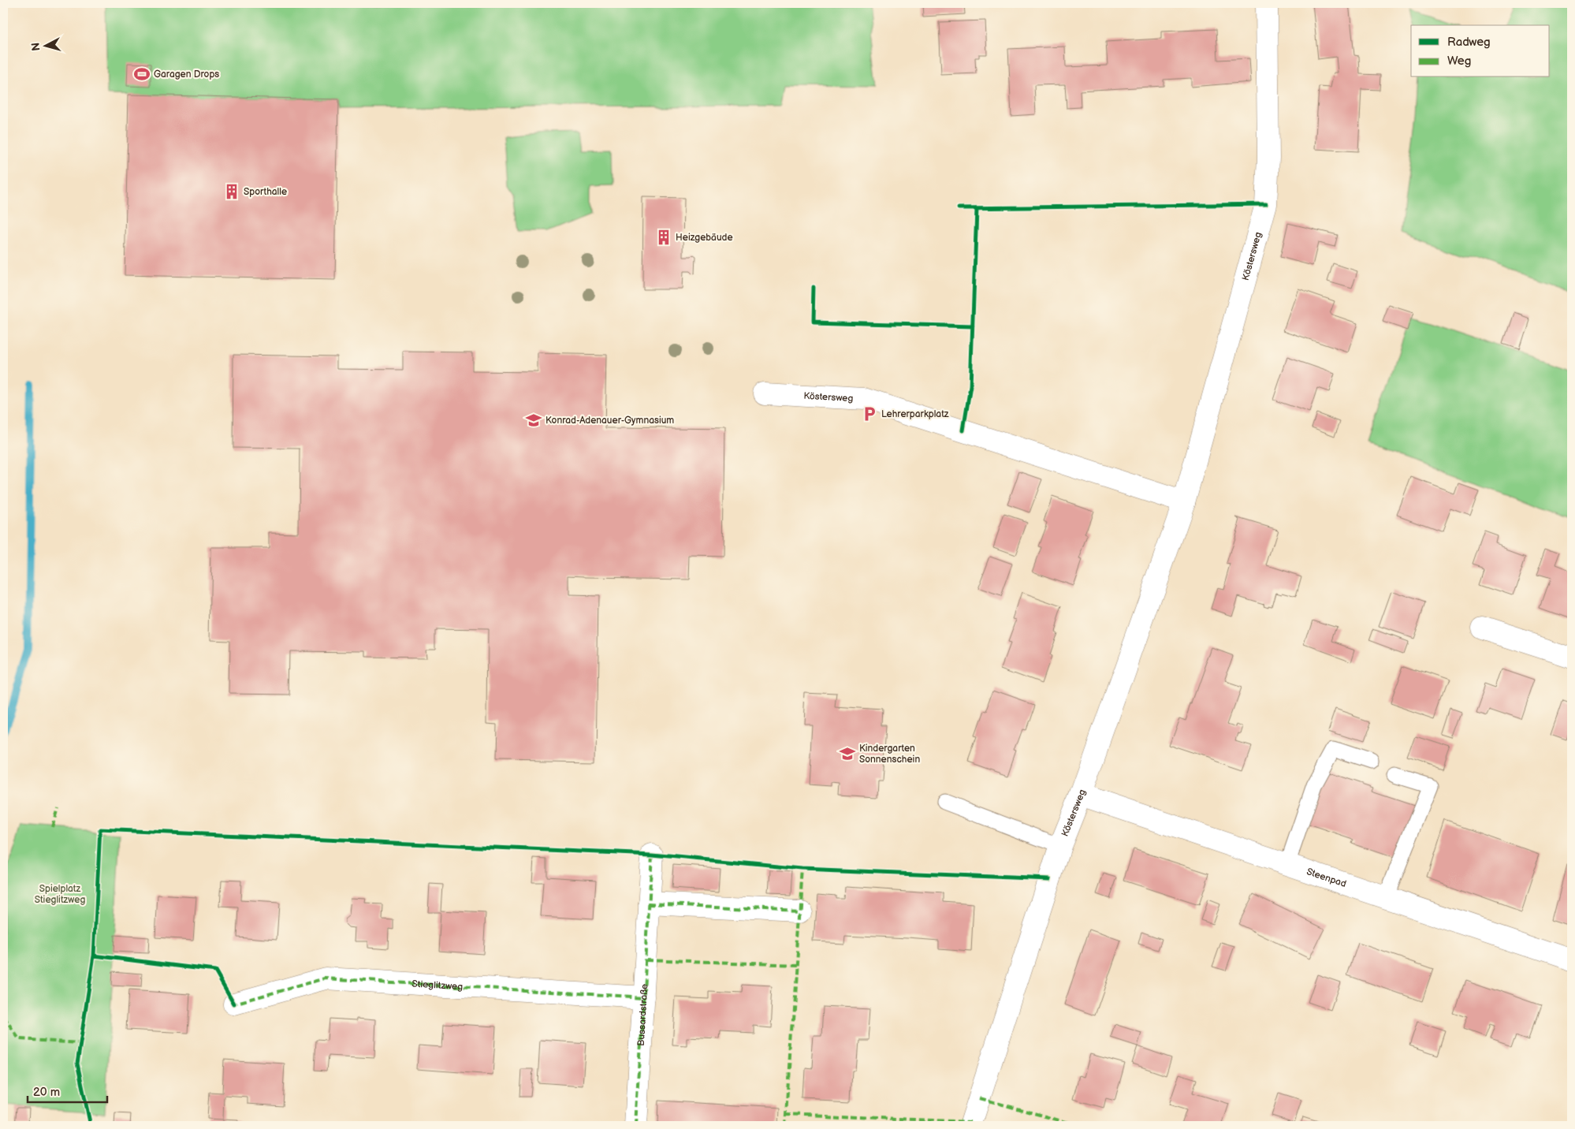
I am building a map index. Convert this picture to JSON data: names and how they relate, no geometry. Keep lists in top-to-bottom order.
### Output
{
  "streets": {
    "street": [
      "Köstersweg",
      "Steenpad",
      "Stieglitzweg",
      "Bussardstraße"
    ]
  },
  "crossings": [
    ["Köstersweg", "Steenpad"],
    ["Stieglitzweg", "Bussardstraße"]
  ],
  "parks": ["Spielplatz Stieglitzweg"],
  "places": {
    "sports": ["Garagen Drops"],
    "building": ["Sporthalle", "Heizgebäude"],
    "parking": ["Lehrerparkplatz"],
    "school or university": ["Konrad-Adenauer-Gymnasium", "Kindergarten Sonnenschein"]
  },
  "legend": ["Radweg", "Weg"],
  "scale_bar": "20 m",
  "north": "left"
}
